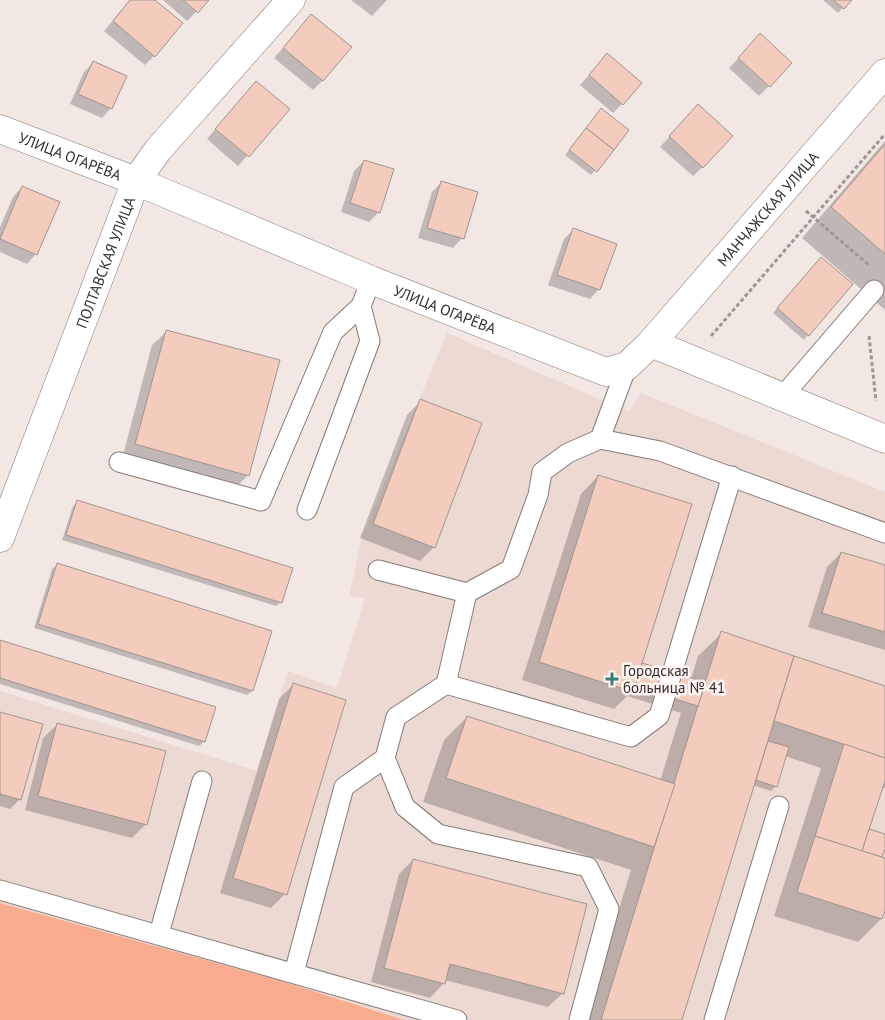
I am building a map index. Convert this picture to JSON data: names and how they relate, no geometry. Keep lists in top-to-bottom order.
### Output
{
  "streets": {
    "street": ["УЛИЦА ОГАРЁВА", "МАНЧАЖСКАЯ УЛИЦА", "ПОЛТАВСКАЯ УЛИЦА"]
  },
  "crossings": [
    ["УЛИЦА ОГАРЁВА", "ПОЛТАВСКАЯ УЛИЦА"]
  ],
  "places": {
    "health": ["Городская больница № 41"]
  }
}
